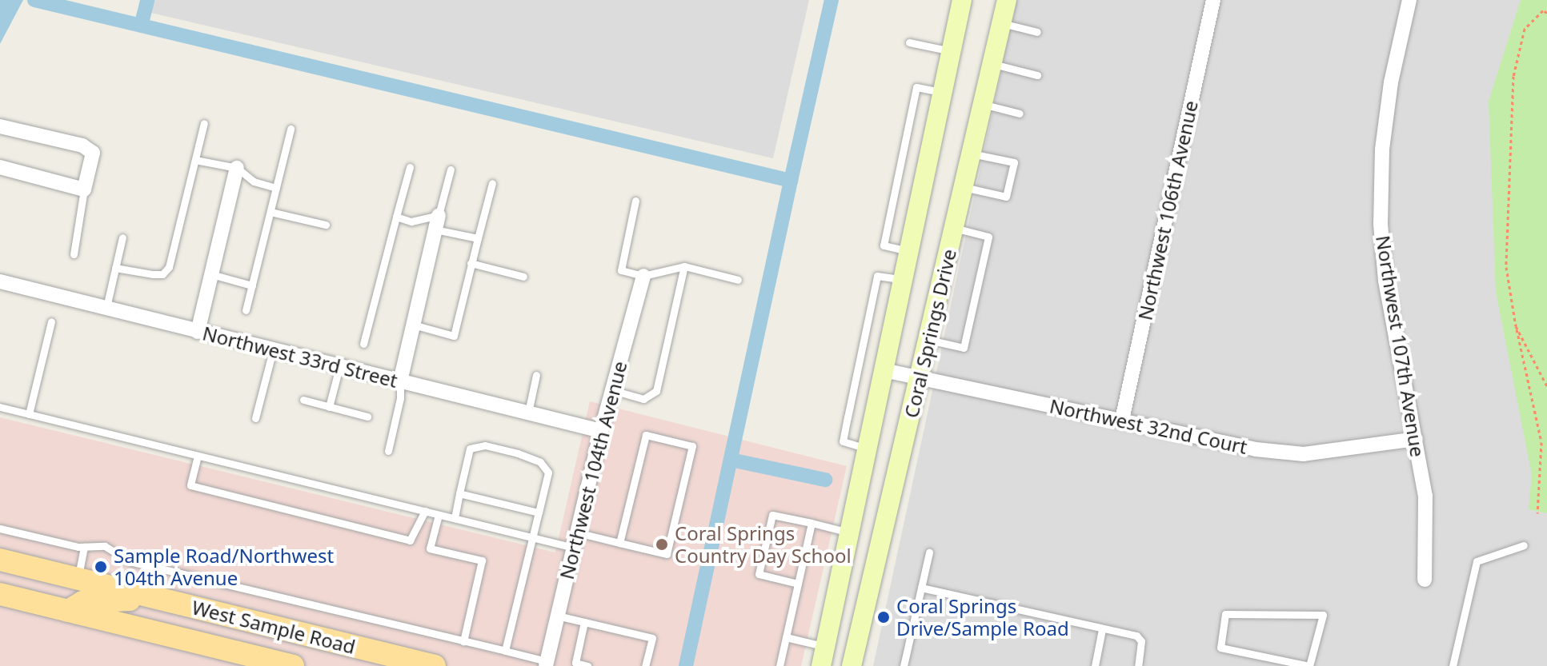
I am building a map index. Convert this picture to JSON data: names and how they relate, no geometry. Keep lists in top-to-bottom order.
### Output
{
  "streets": {
    "main road": ["Coral Springs Drive", "West Sample Road"],
    "street": [
      "Northwest 106th Avenue",
      "Northwest 107th Avenue",
      "Northwest 33rd Street",
      "Northwest 32nd Court",
      "Northwest 104th Avenue"
    ]
  },
  "crossings": [
    ["Northwest 106th Avenue", "Northwest 32nd Court"],
    ["Coral Springs Drive", "Northwest 32nd Court"],
    ["Northwest 107th Avenue", "Northwest 32nd Court"],
    ["Northwest 33rd Street", "Northwest 104th Avenue"]
  ],
  "places": ["Coral Springs Country Day School", "Sample Road/Northwest 104th Avenue", "Coral Springs Drive/Sample Road"]
}
